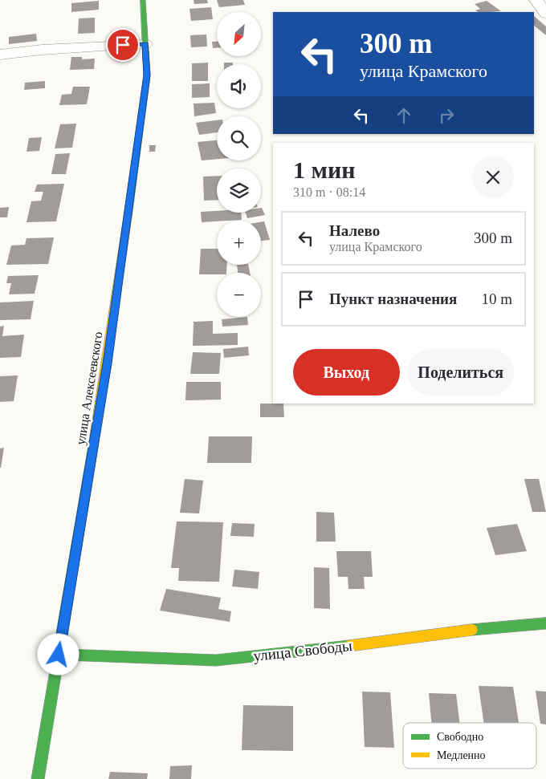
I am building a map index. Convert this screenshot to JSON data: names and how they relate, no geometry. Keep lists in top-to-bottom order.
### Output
{
  "streets": {
    "street": ["улица Алексеевского", "улица Свободы"]
  },
  "crossings": [
    ["улица Алексеевского", "улица Свободы"]
  ],
  "legend": ["Свободно", "Медленно"],
  "north": "bottom left",
  "page": {
    "map_buttons": ["+", "−"],
    "turn": ["300 m", "улица Крамского"],
    "heading": ["1 мин", "310 m · 08:14"],
    "list": [
      {
        "name": "Налево",
        "note": "улица Крамского",
        "value": "300 m"
      },
      {
        "name": "Пункт назначения",
        "value": "10 m"
      }
    ],
    "buttons": ["Выход", "Поделиться"]
  }
}
